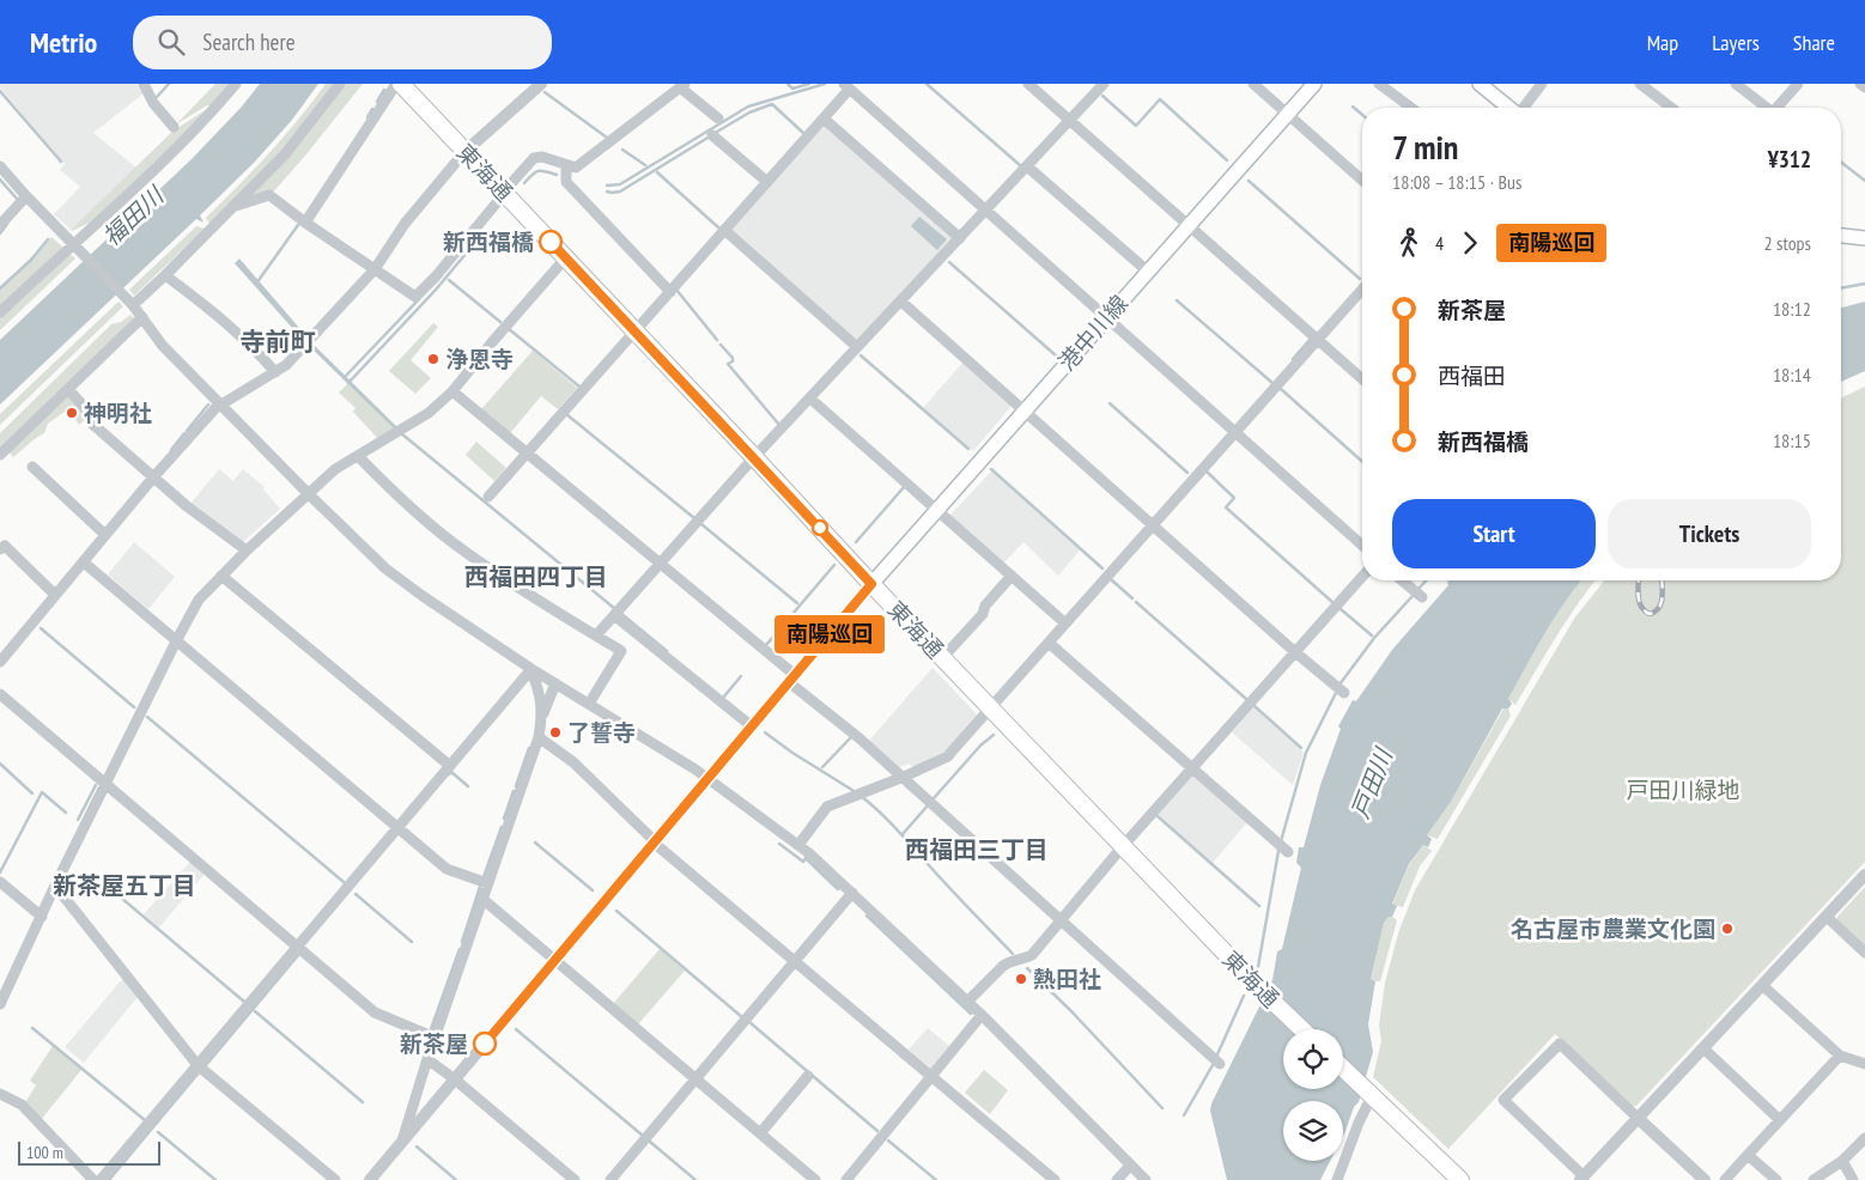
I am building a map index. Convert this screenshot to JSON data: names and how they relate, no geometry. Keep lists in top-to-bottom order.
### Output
{
  "streets": {
    "main road": ["東海通", "港中川線"]
  },
  "crossings": [
    ["東海通", "港中川線"]
  ],
  "districts": [
    "寺前町",
    "西福田四丁目",
    "西福田三丁目",
    "新茶屋五丁目"
  ],
  "water": ["福田川", "戸田川"],
  "parks": ["戸田川緑地"],
  "places": [
    "新西福橋",
    "浄恩寺",
    "神明社",
    "了誓寺",
    "名古屋市農業文化園",
    "熱田社",
    "新茶屋"
  ],
  "lines": ["bus line 南陽巡回"],
  "scale_bar": "100 m",
  "page": {
    "header": "Metrio",
    "search": "Search here",
    "nav": ["Map", "Layers", "Share"],
    "on_map": "南陽巡回",
    "heading": ["7 min", "18:08 – 18:15 · Bus", "¥312"],
    "legs": ["4", "南陽巡回", "2 stops"],
    "list": [
      {
        "name": "新茶屋",
        "value": "18:12"
      },
      {
        "name": "西福田",
        "value": "18:14"
      },
      {
        "name": "新西福橋",
        "value": "18:15"
      }
    ],
    "buttons": ["Start", "Tickets"],
    "scale": "100 m"
  }
}
